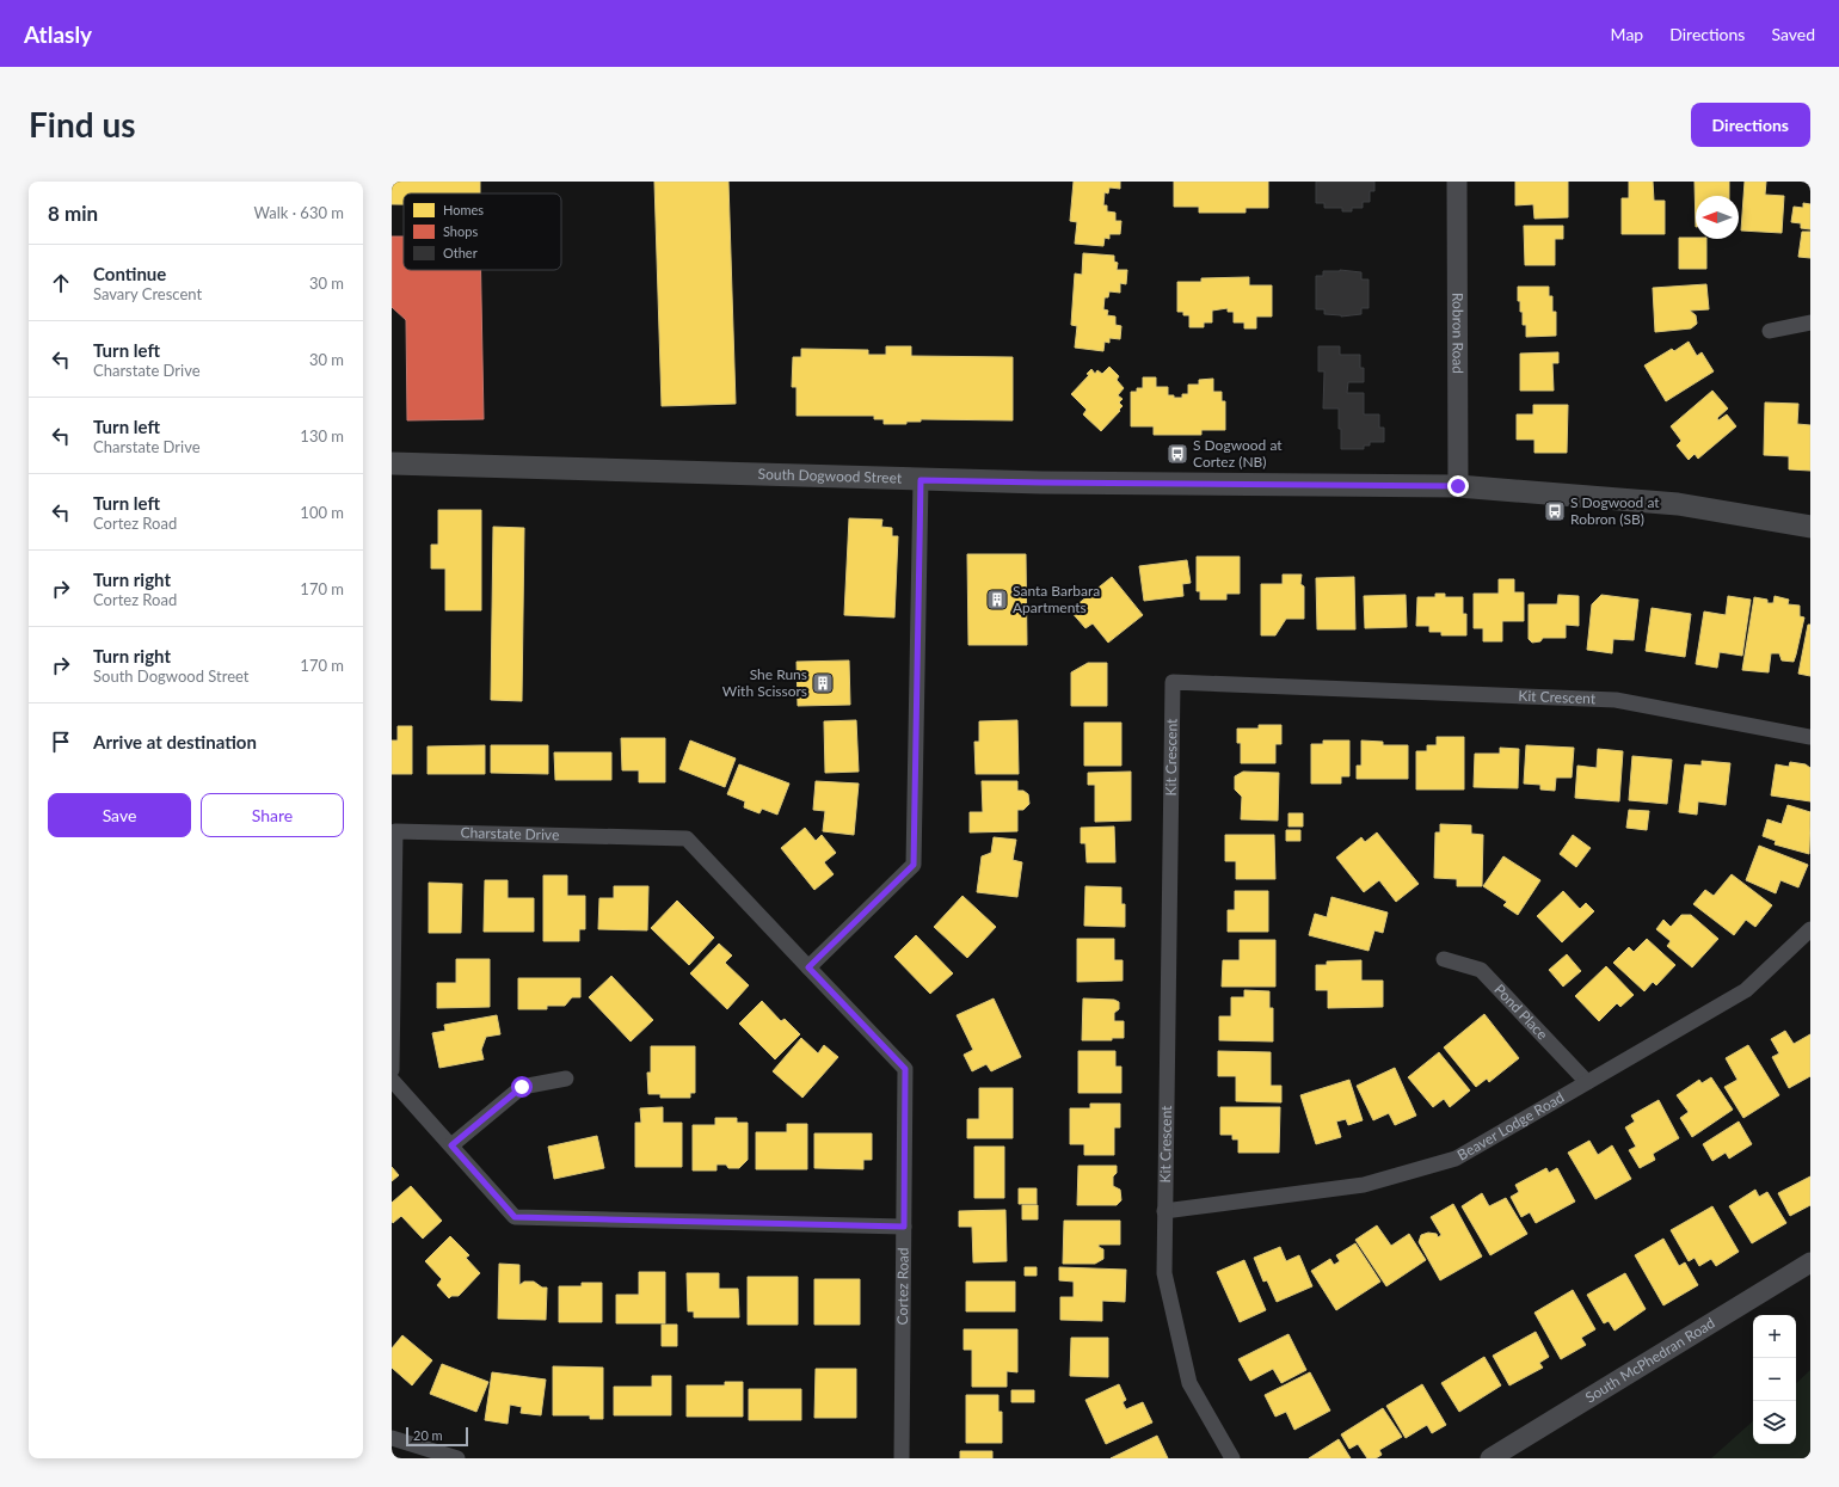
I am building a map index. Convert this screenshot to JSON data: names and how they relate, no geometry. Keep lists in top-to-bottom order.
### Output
{
  "streets": {
    "main road": ["South Dogwood Street"],
    "street": [
      "Robron Road",
      "Kit Crescent",
      "Charstate Drive",
      "Pond Place",
      "Beaver Lodge Road",
      "Cortez Road",
      "South McPhedran Road"
    ]
  },
  "crossings": [
    ["Robron Road", "South Dogwood Street"],
    ["Kit Crescent", "Beaver Lodge Road"],
    ["Charstate Drive", "Cortez Road"],
    ["Pond Place", "Beaver Lodge Road"]
  ],
  "places": {
    "bus stop": ["S Dogwood at Cortez (NB)", "S Dogwood at Robron (SB)"],
    "building": ["Santa Barbara Apartments", "She Runs With Scissors"]
  },
  "legend": ["Homes", "Shops", "Other"],
  "scale_bar": "20 m",
  "north": "left",
  "page": {
    "header": "Atlasly",
    "nav": ["Map", "Directions", "Saved"],
    "buttons": [
      "Directions",
      ["Save", "Share"]
    ],
    "title": "Find us",
    "heading": ["8 min", "Walk · 630 m"],
    "list": [
      ["Continue", "Savary Crescent", "30 m"],
      ["Turn left", "Charstate Drive", "30 m"],
      ["Turn left", "Charstate Drive", "130 m"],
      ["Turn left", "Cortez Road", "100 m"],
      ["Turn right", "Cortez Road", "170 m"],
      ["Turn right", "South Dogwood Street", "170 m"],
      "Arrive at destination"
    ],
    "map_buttons": ["+", "−"],
    "scale": "20 m"
  }
}
